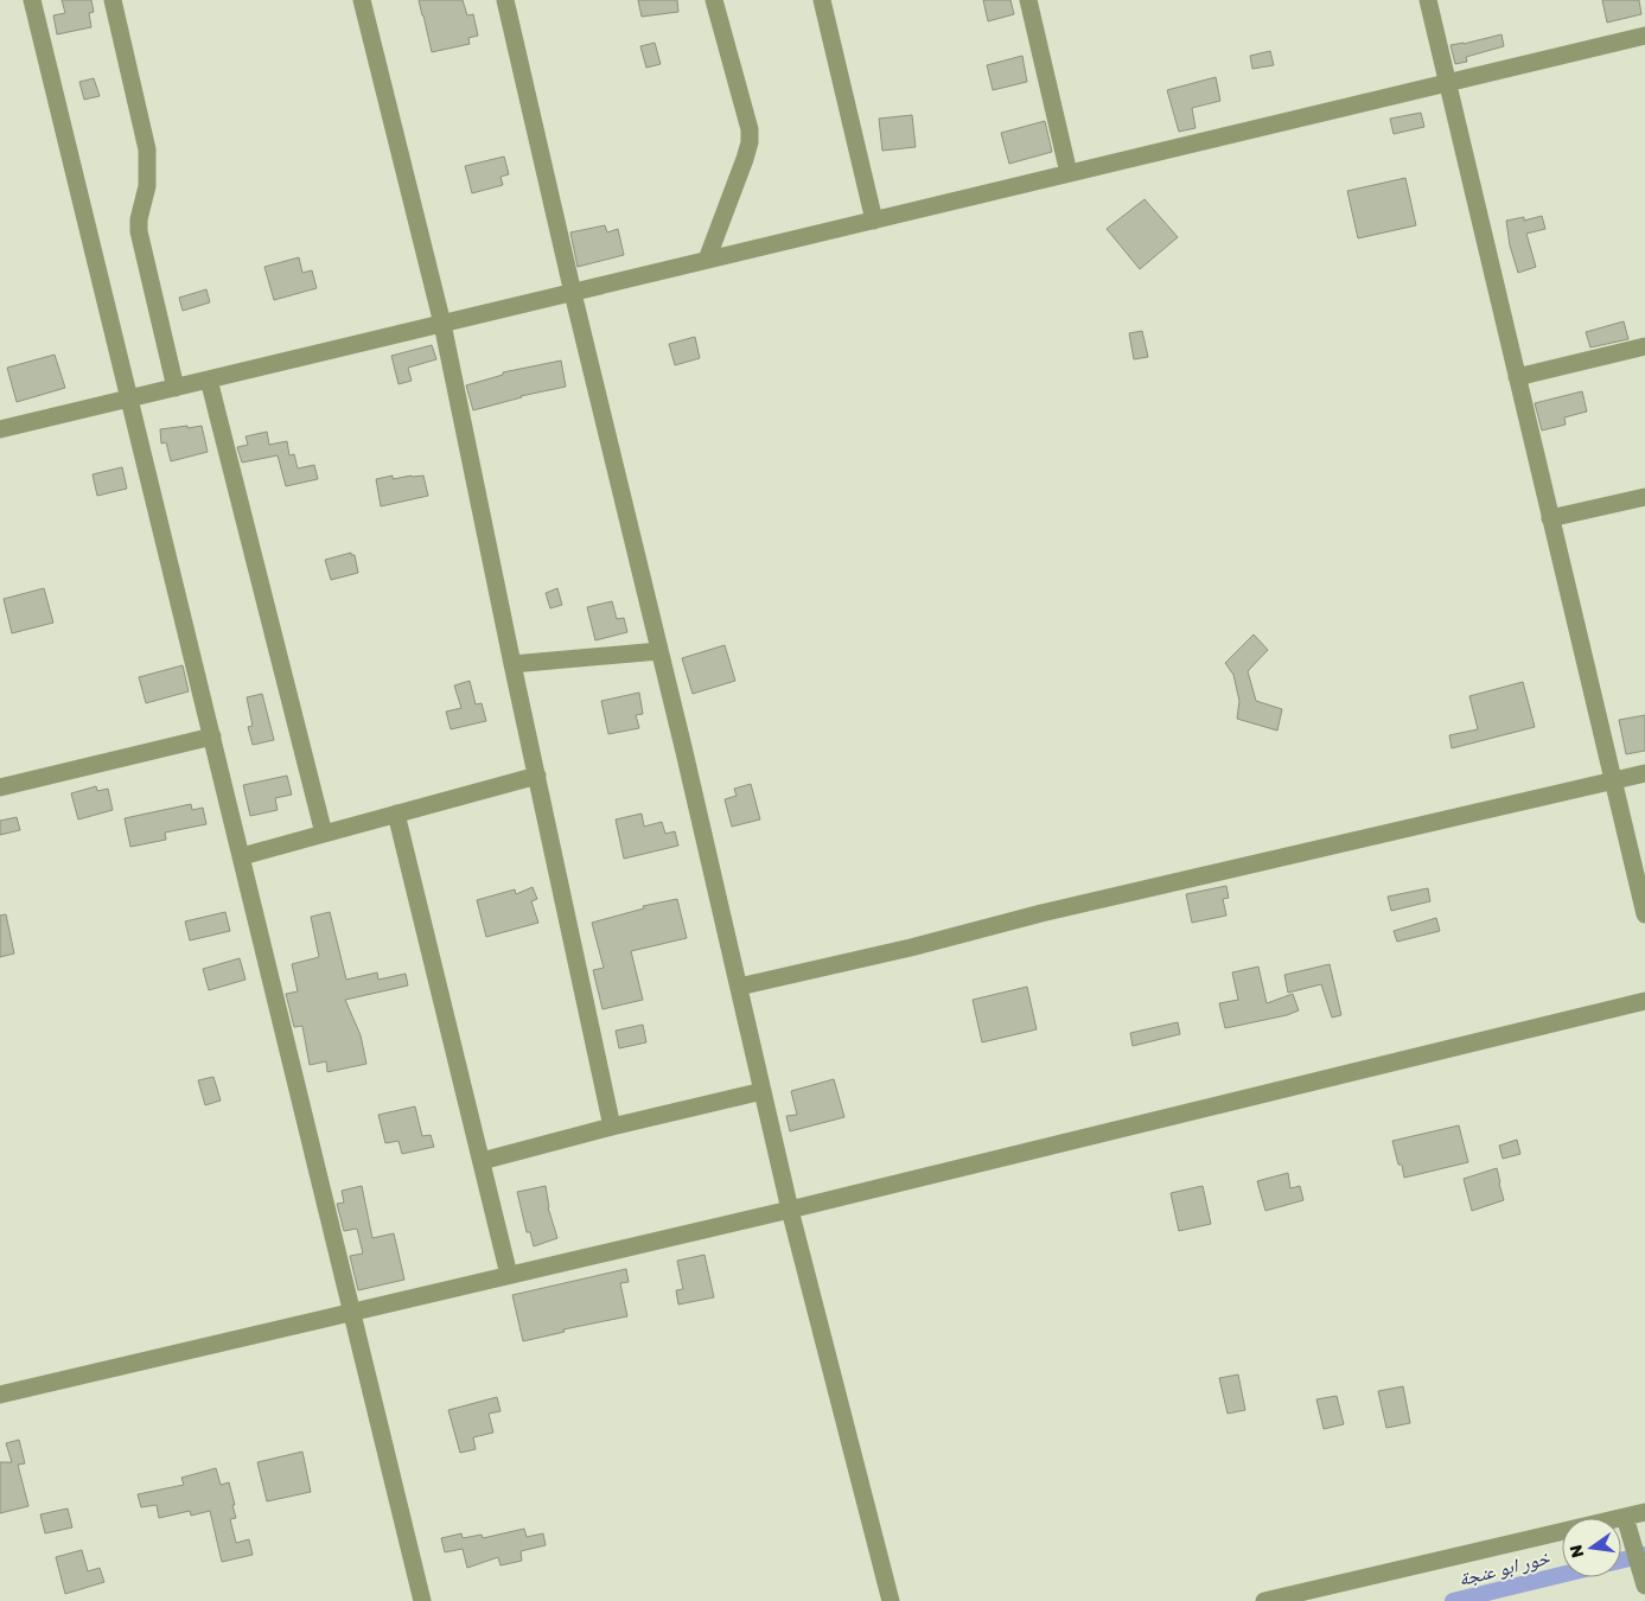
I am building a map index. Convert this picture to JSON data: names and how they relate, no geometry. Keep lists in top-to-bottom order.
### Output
{
  "water": ["خور ابو عنجة"],
  "north": "left"
}
